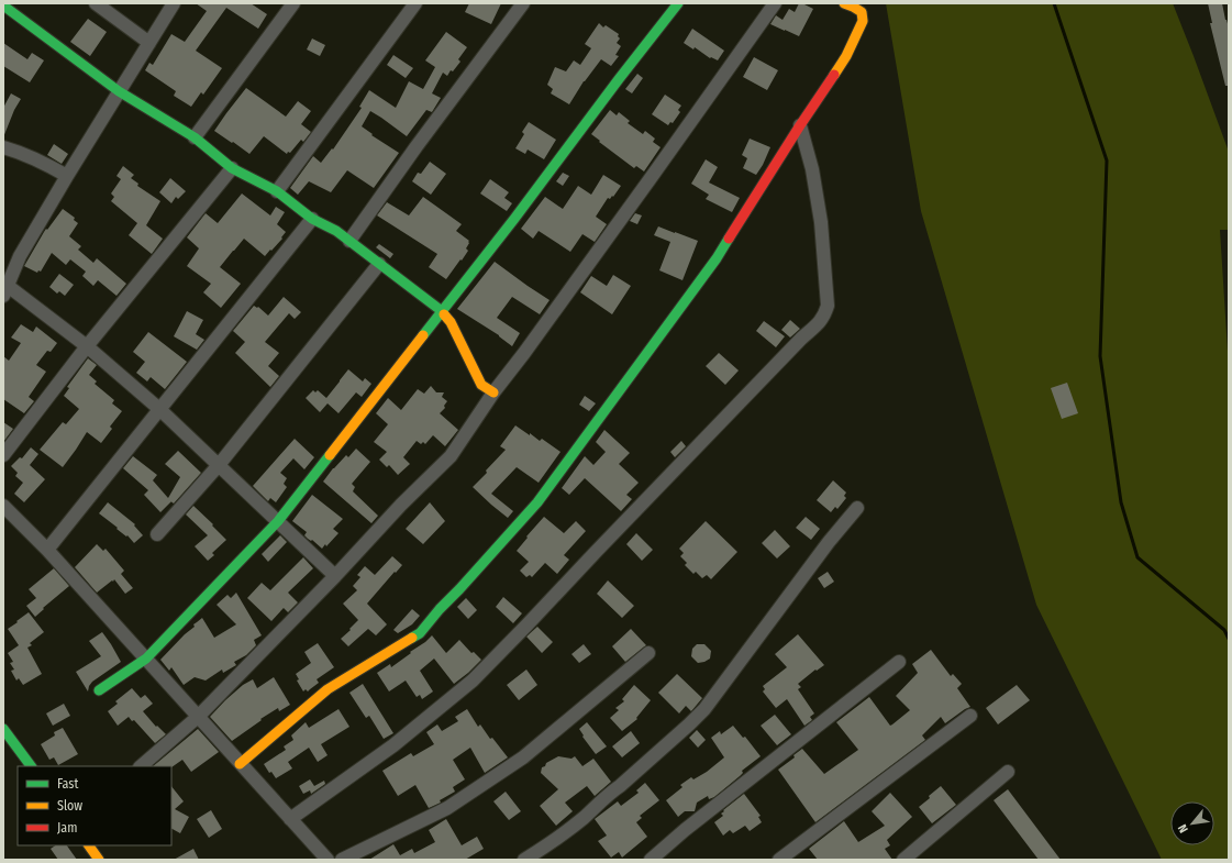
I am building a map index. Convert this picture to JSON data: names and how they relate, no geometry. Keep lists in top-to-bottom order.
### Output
{
  "legend": ["Fast", "Slow", "Jam"],
  "north": "bottom left"
}
